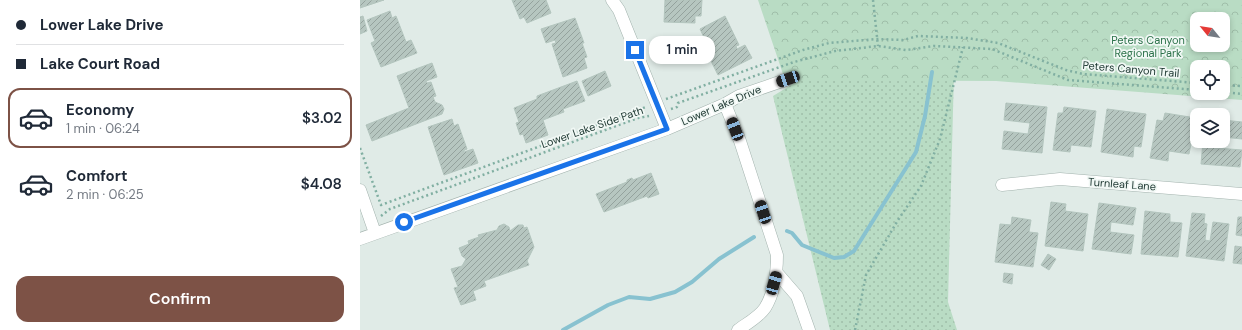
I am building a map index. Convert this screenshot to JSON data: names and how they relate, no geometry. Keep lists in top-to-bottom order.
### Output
{
  "streets": {
    "street": ["Lower Lake Drive", "Turnleaf Lane"],
    "path": ["Peters Canyon Trail", "Lower Lake Side Path"]
  },
  "crossings": [
    ["Peters Canyon Trail", "Lower Lake Side Path"]
  ],
  "parks": ["Peters Canyon Regional Park"],
  "north": "top left",
  "page": {
    "banner": ["Lower Lake Drive", "Lake Court Road"],
    "bubble": "1 min",
    "list": [
      {
        "name": "Economy",
        "note": "1 min · 06:24",
        "value": "$3.02"
      },
      {
        "name": "Comfort",
        "note": "2 min · 06:25",
        "value": "$4.08"
      }
    ],
    "buttons": "Confirm"
  }
}
